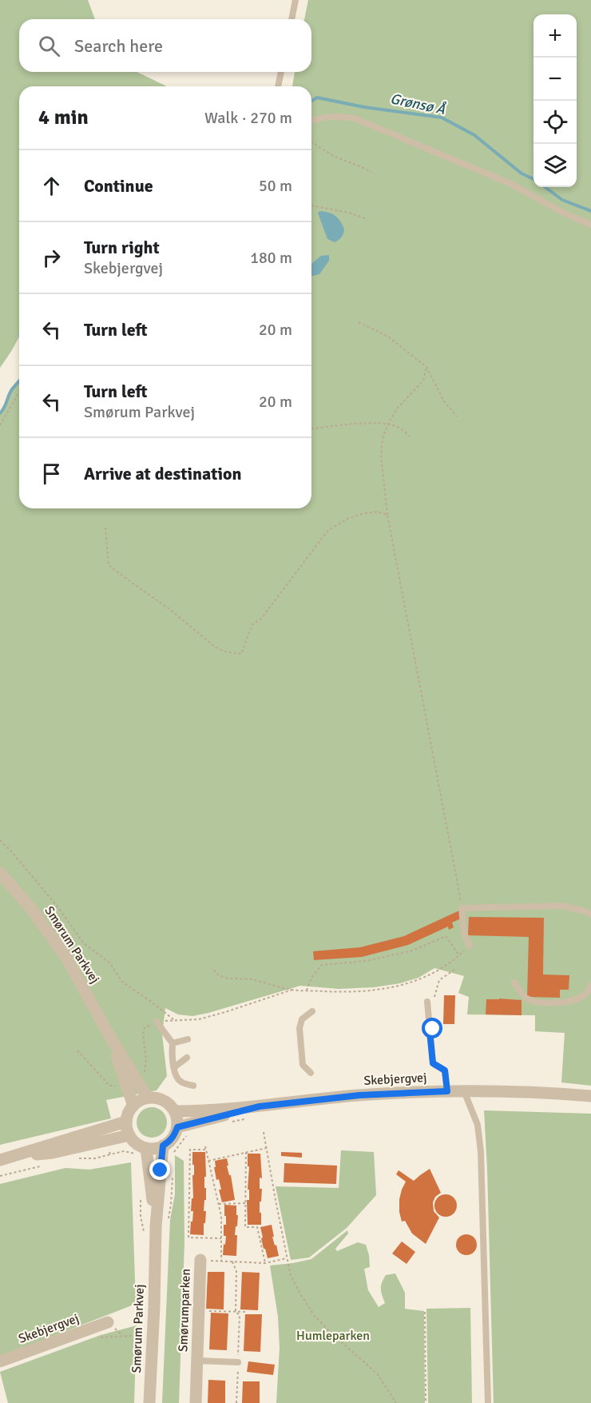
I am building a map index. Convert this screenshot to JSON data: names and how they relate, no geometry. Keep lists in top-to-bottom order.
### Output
{
  "streets": {
    "street": ["Smørum Parkvej", "Skebjergvej", "Smørumparken"]
  },
  "crossings": [
    ["Smørum Parkvej", "Skebjergvej"]
  ],
  "water": ["Grønsø Å"],
  "parks": ["Humleparken"],
  "page": {
    "map_buttons": ["+", "−"],
    "search": "Search here",
    "heading": ["4 min", "Walk · 270 m"],
    "list": [
      ["Continue", "50 m"],
      ["Turn right", "Skebjergvej", "180 m"],
      ["Turn left", "20 m"],
      ["Turn left", "Smørum Parkvej", "20 m"],
      "Arrive at destination"
    ]
  }
}
